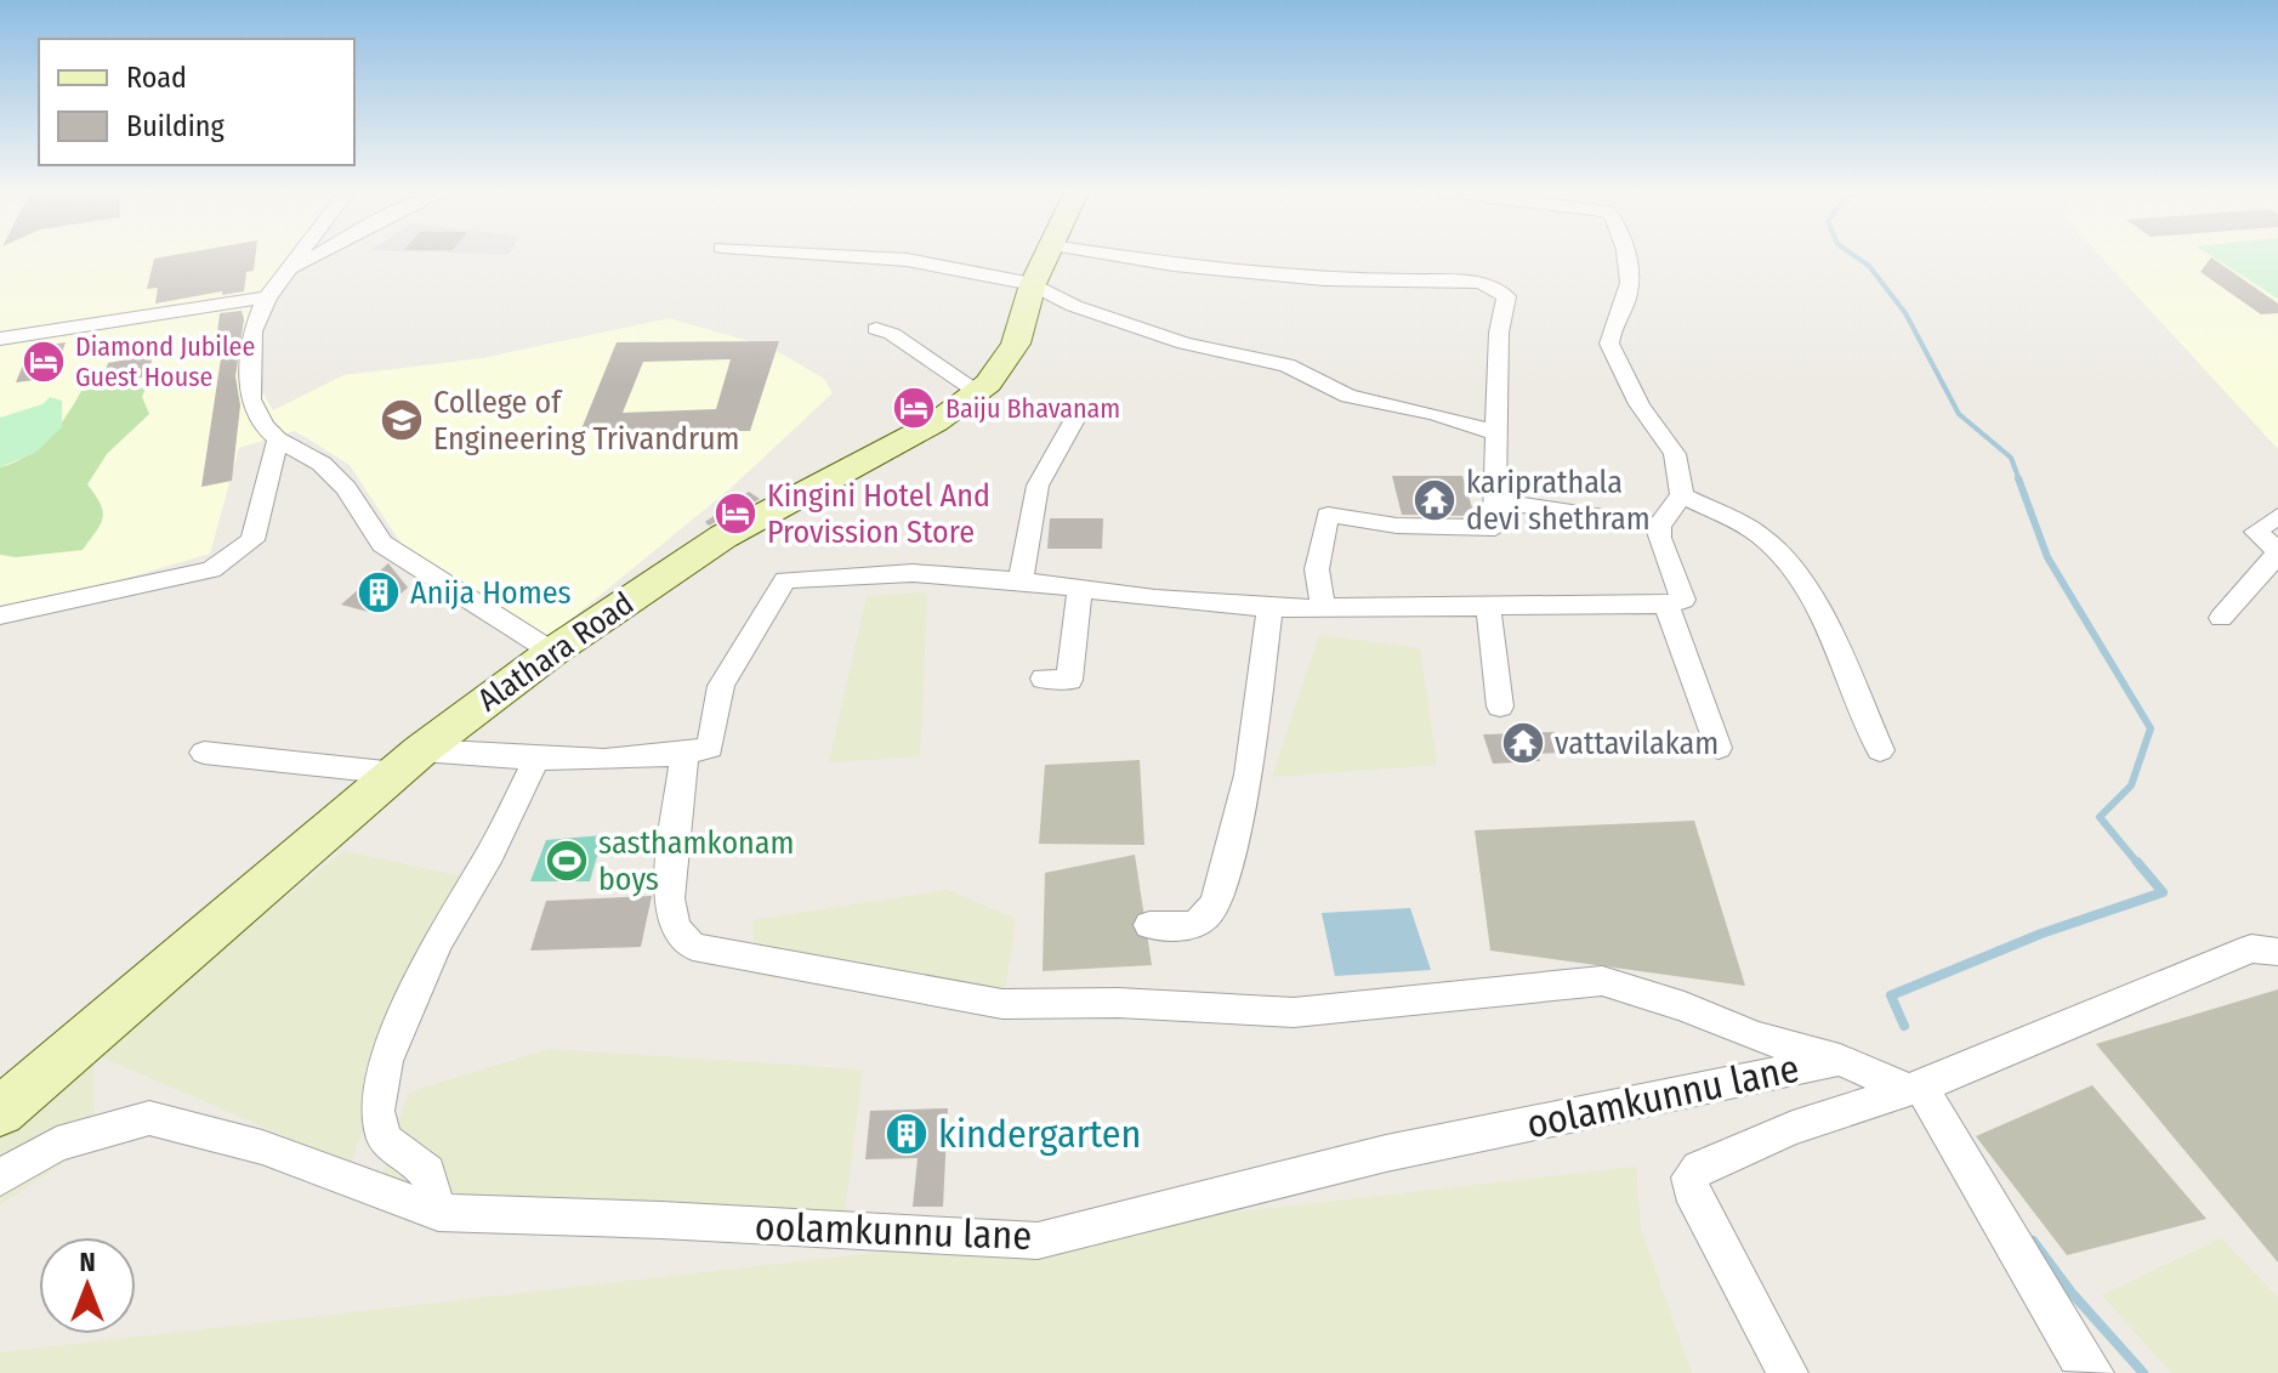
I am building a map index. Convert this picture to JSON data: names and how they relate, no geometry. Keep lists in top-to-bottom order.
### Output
{
  "streets": {
    "street": ["Alathara Road", "oolamkunnu lane"]
  },
  "places": {
    "hotel": ["Diamond Jubilee Guest House", "Baiju Bhavanam", "Kingini Hotel And Provission Store"],
    "school or university": ["College of Engineering Trivandrum"],
    "temple": ["kariprathala devi shethram", "vattavilakam"],
    "building": ["Anija Homes", "kindergarten"],
    "sports": ["sasthamkonam boys"]
  },
  "legend": ["Road", "Building"],
  "north": "top"
}
